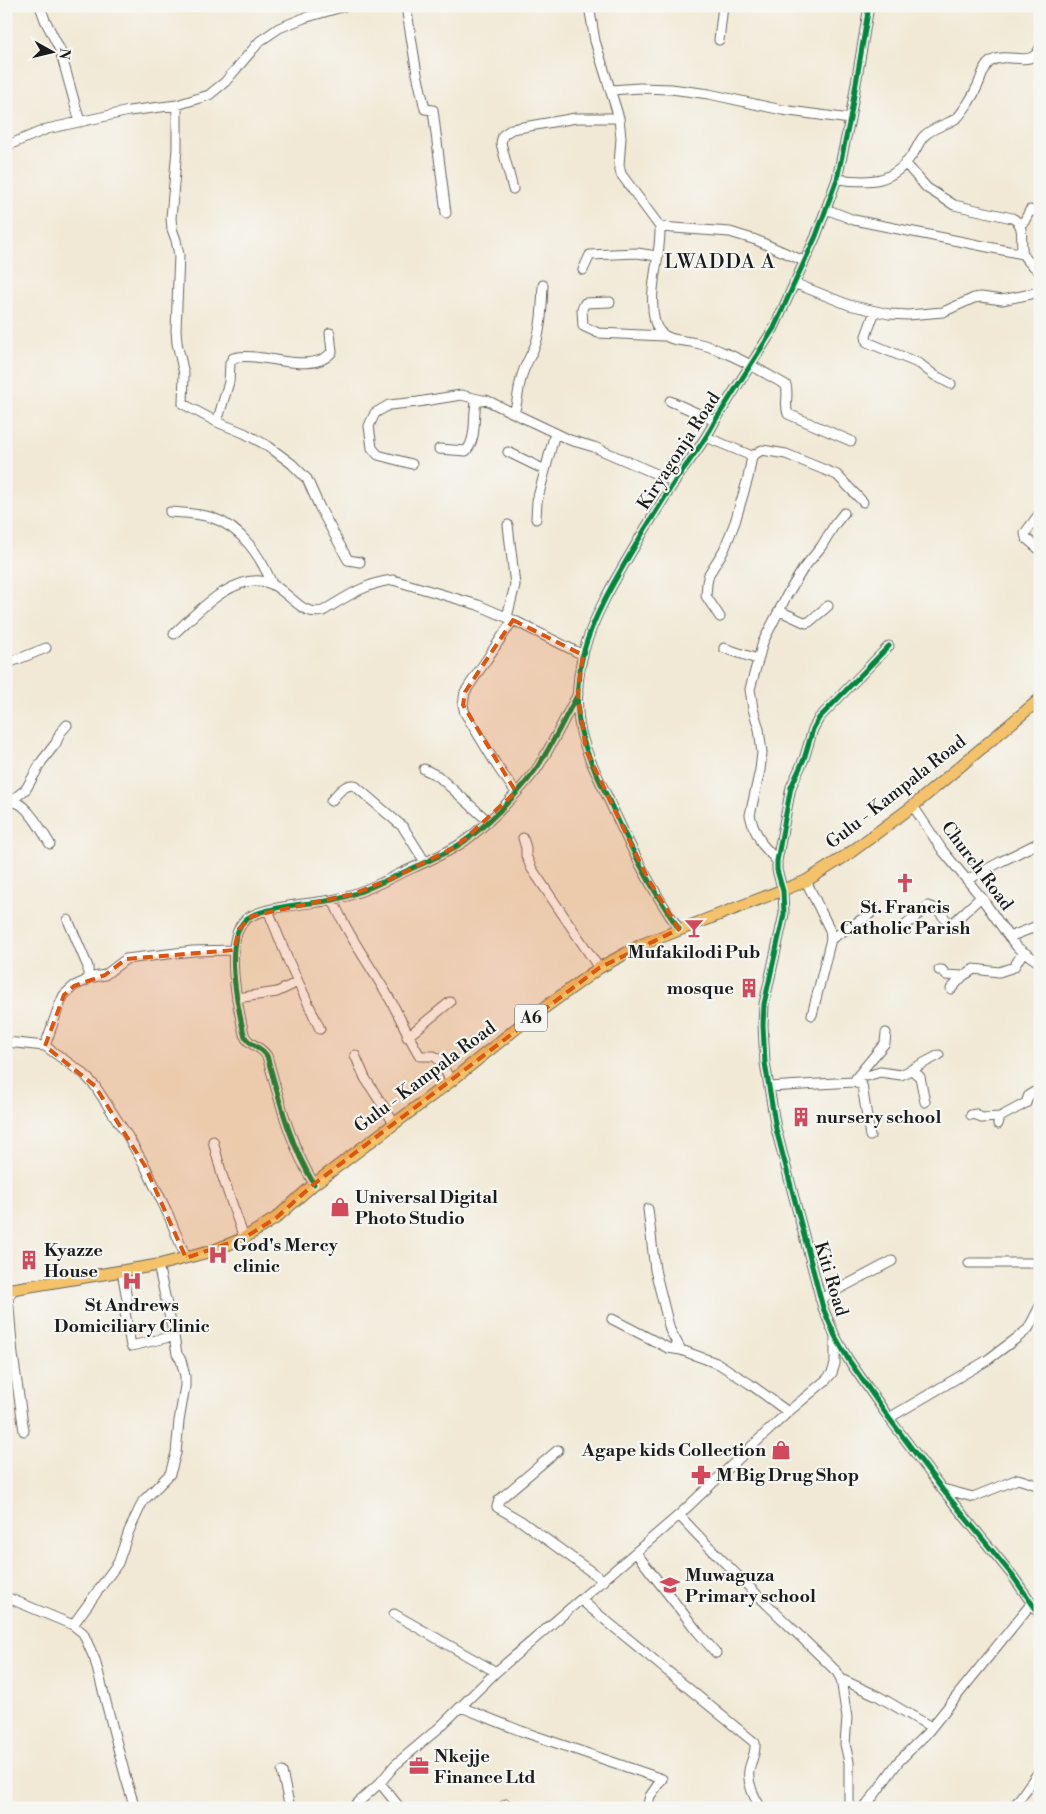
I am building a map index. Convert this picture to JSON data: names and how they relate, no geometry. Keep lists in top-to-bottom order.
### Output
{
  "streets": {
    "main road": ["Gulu - Kampala Road", "A6"],
    "street": ["Kiryagonja Road", "Church Road", "Kiti Road"]
  },
  "crossings": [
    ["Kiryagonja Road", "Gulu - Kampala Road"],
    ["Gulu - Kampala Road", "Church Road"],
    ["Gulu - Kampala Road", "Kiti Road"]
  ],
  "districts": ["LWADDA A"],
  "places": {
    "church": ["St. Francis Catholic Parish"],
    "bar": ["Mufakilodi Pub"],
    "building": ["mosque", "nursery school", "Kyazze House"],
    "shop": ["Universal Digital Photo Studio", "Agape kids Collection"],
    "hospital": ["God's Mercy clinic", "St Andrews Domiciliary Clinic"],
    "pharmacy": ["M Big Drug Shop"],
    "school or university": ["Muwaguza Primary school"],
    "office": ["Nkejje Finance Ltd"]
  },
  "north": "right"
}
